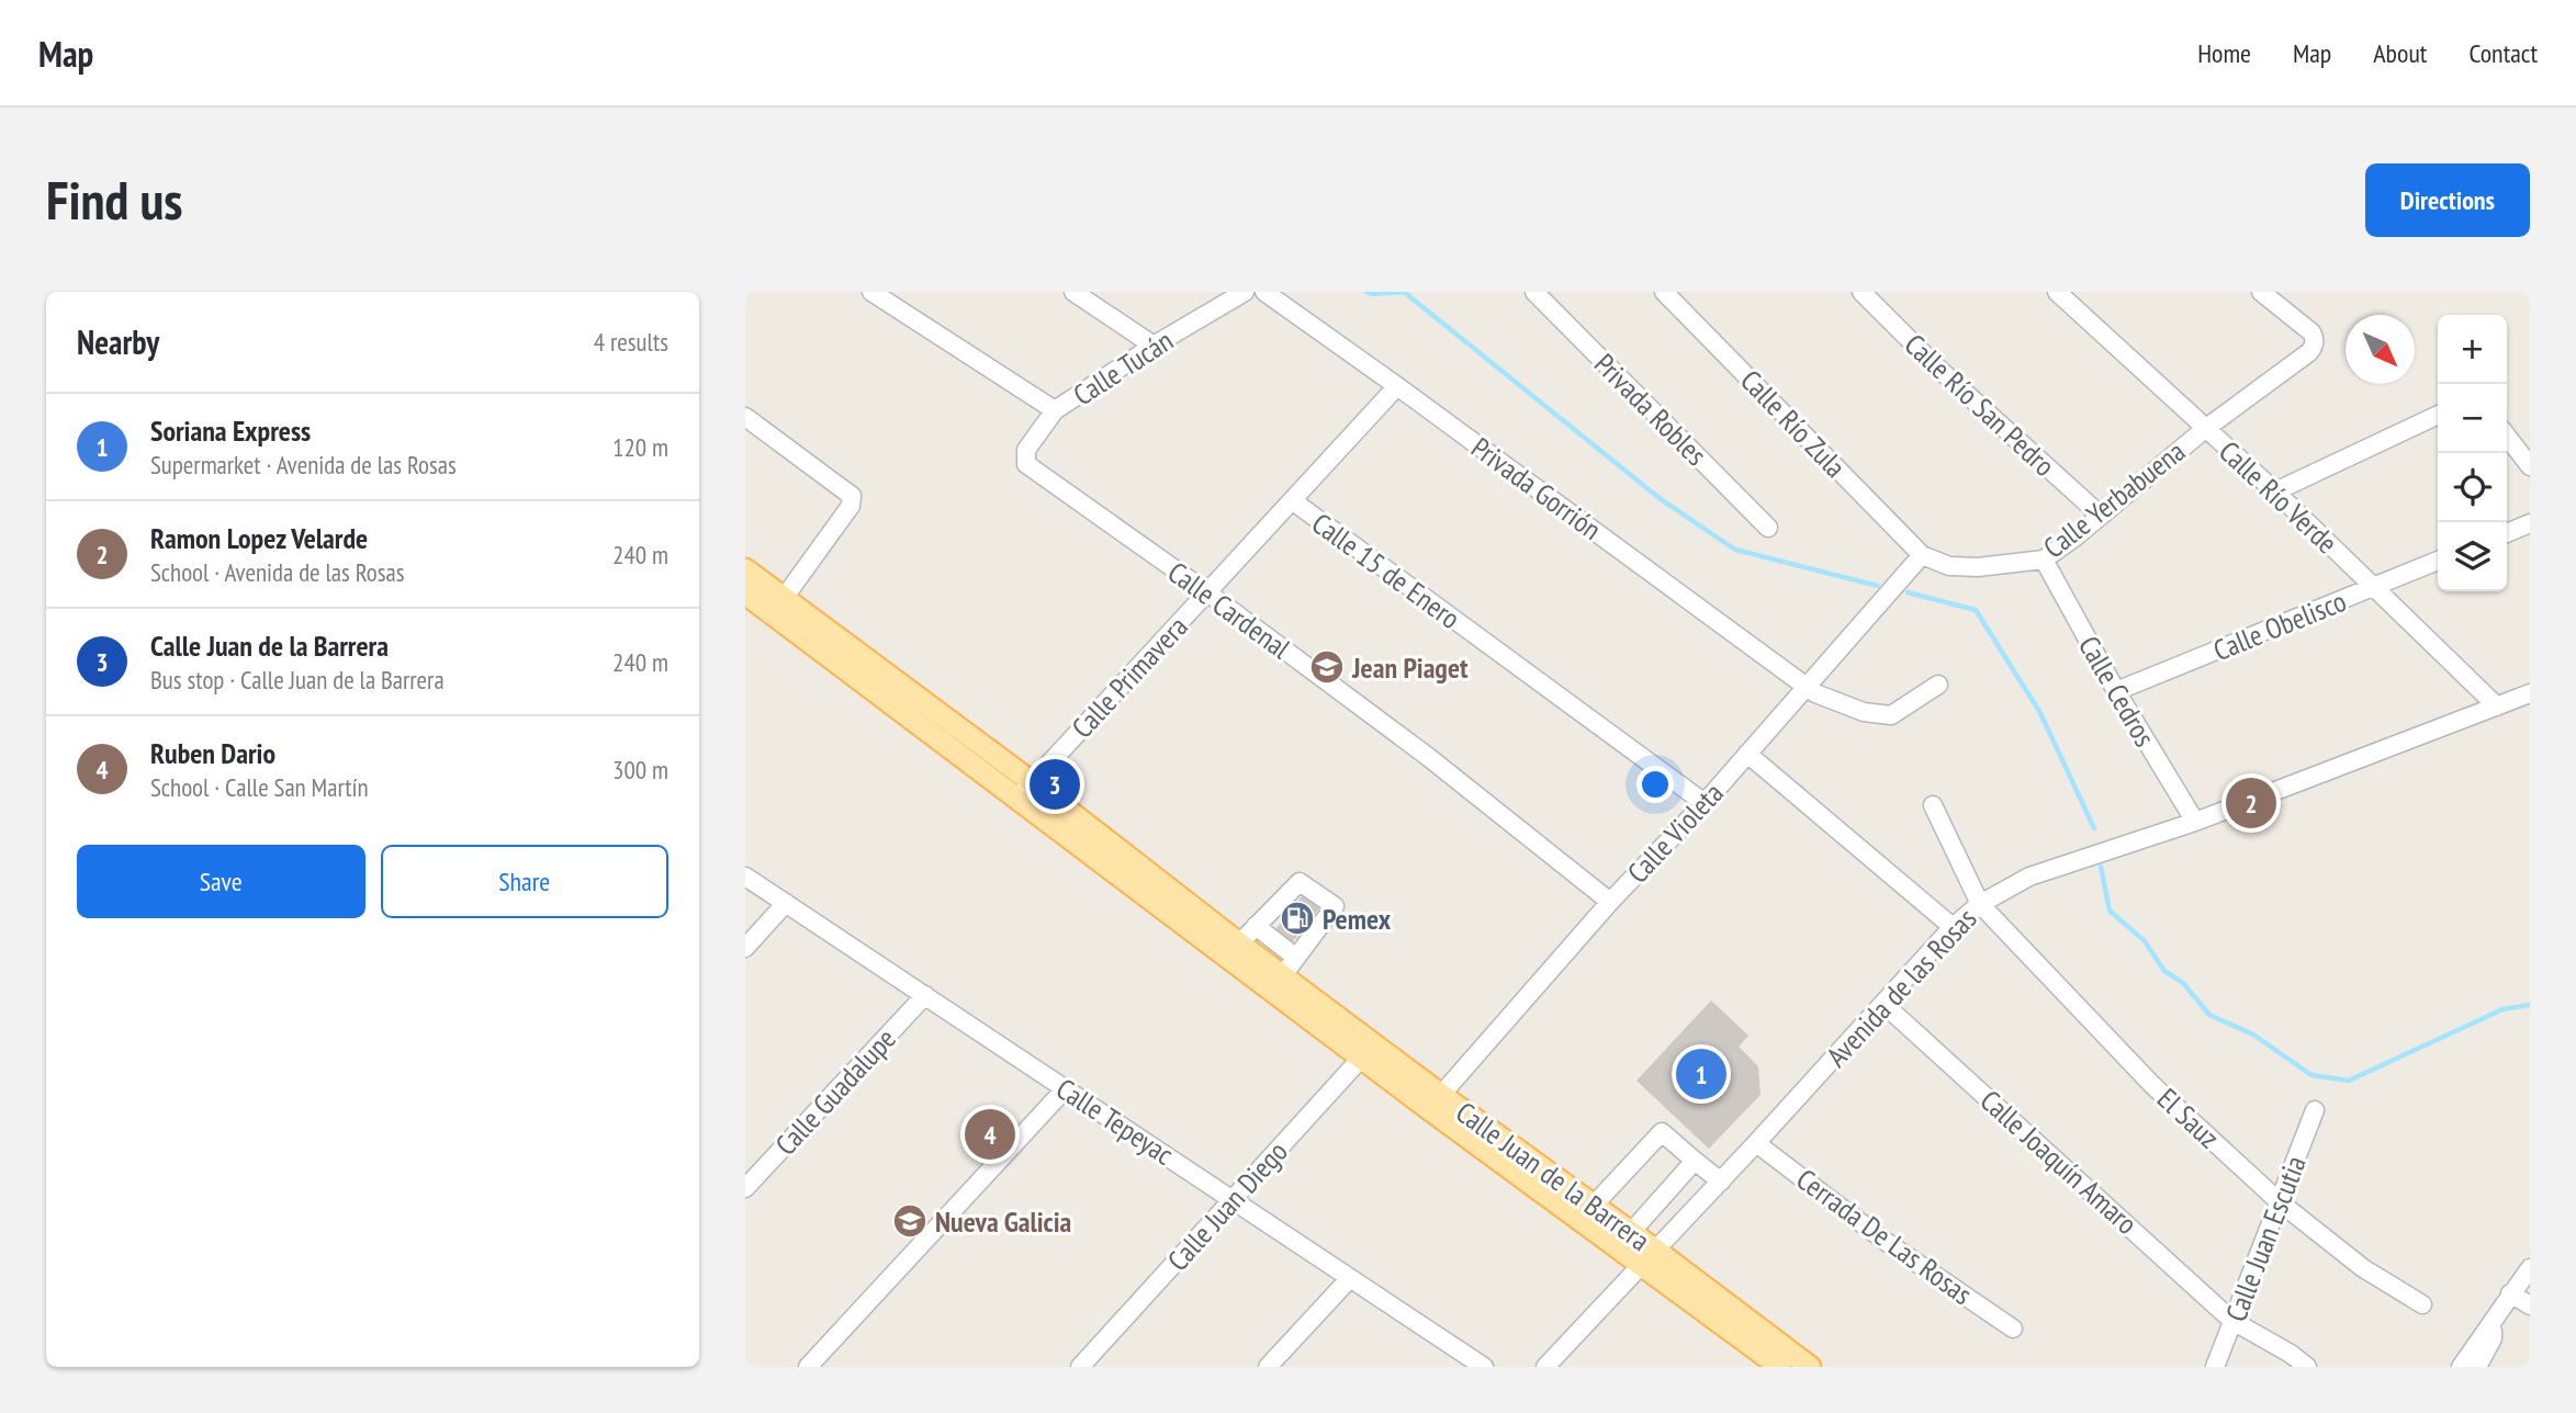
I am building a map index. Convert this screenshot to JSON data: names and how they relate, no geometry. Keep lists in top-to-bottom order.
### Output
{
  "streets": {
    "main road": ["Calle Juan de la Barrera"],
    "street": [
      "Calle Tucán",
      "Calle Río San Pedro",
      "Privada Robles",
      "Calle Río Zula",
      "Privada Gorrión",
      "Calle Río Verde",
      "Calle Yerbabuena",
      "Calle 15 de Enero",
      "Calle Cardenal",
      "Calle Obelisco",
      "Calle Primavera",
      "Calle Cedros",
      "Calle Violeta",
      "Avenida de las Rosas",
      "Calle Guadalupe",
      "El Sauz",
      "Calle Tepeyac",
      "Calle Joaquín Amaro",
      "Calle Juan Diego",
      "Cerrada De Las Rosas",
      "Calle Juan Escutia"
    ]
  },
  "crossings": [
    ["Calle Tucán", "Calle Cardenal"],
    ["Calle Río San Pedro", "Calle Yerbabuena"],
    ["Calle Río Zula", "Calle Yerbabuena"],
    ["Calle Río Zula", "Calle Violeta"],
    ["Privada Gorrión", "Calle Primavera"],
    ["Privada Gorrión", "Calle Violeta"],
    ["Calle Río Verde", "Calle Yerbabuena"],
    ["Calle Río Verde", "Calle Obelisco"],
    ["Calle Río Verde", "Avenida de las Rosas"],
    ["Calle Yerbabuena", "Calle Cedros"],
    ["Calle Yerbabuena", "Calle Violeta"],
    ["Calle 15 de Enero", "Calle Primavera"],
    ["Calle 15 de Enero", "Calle Violeta"],
    ["Calle Cardenal", "Calle Primavera"],
    ["Calle Cardenal", "Calle Violeta"],
    ["Calle Obelisco", "Calle Cedros"],
    ["Calle Primavera", "Calle Juan de la Barrera"],
    ["Calle Cedros", "Avenida de las Rosas"],
    ["Calle Violeta", "Calle Juan de la Barrera"],
    ["Avenida de las Rosas", "El Sauz"],
    ["Avenida de las Rosas", "Calle Joaquín Amaro"],
    ["Avenida de las Rosas", "Calle Juan de la Barrera"],
    ["Avenida de las Rosas", "Cerrada De Las Rosas"],
    ["Calle Guadalupe", "Calle Tepeyac"],
    ["El Sauz", "Calle Juan Escutia"],
    ["Calle Tepeyac", "Calle Juan Diego"],
    ["Calle Joaquín Amaro", "Calle Juan Escutia"],
    ["Calle Juan de la Barrera", "Calle Juan Diego"]
  ],
  "places": {
    "school or university": ["Jean Piaget", "Nueva Galicia"],
    "fuel station": ["Pemex"]
  },
  "north": "bottom right",
  "page": {
    "header": "Map",
    "nav": [
      "Home",
      "Map",
      "About",
      "Contact"
    ],
    "buttons": [
      "Directions",
      ["Save", "Share"]
    ],
    "title": "Find us",
    "heading": ["Nearby", "4 results"],
    "map_buttons": ["+", "−"],
    "list": [
      {
        "mark": "1",
        "name": "Soriana Express",
        "note": "Supermarket · Avenida de las Rosas",
        "value": "120 m"
      },
      {
        "mark": "2",
        "name": "Ramon Lopez Velarde",
        "note": "School · Avenida de las Rosas",
        "value": "240 m"
      },
      {
        "mark": "3",
        "name": "Calle Juan de la Barrera",
        "note": "Bus stop · Calle Juan de la Barrera",
        "value": "240 m"
      },
      {
        "mark": "4",
        "name": "Ruben Dario",
        "note": "School · Calle San Martín",
        "value": "300 m"
      }
    ],
    "pins": [
      "3",
      "2",
      "1",
      "4"
    ]
  }
}
